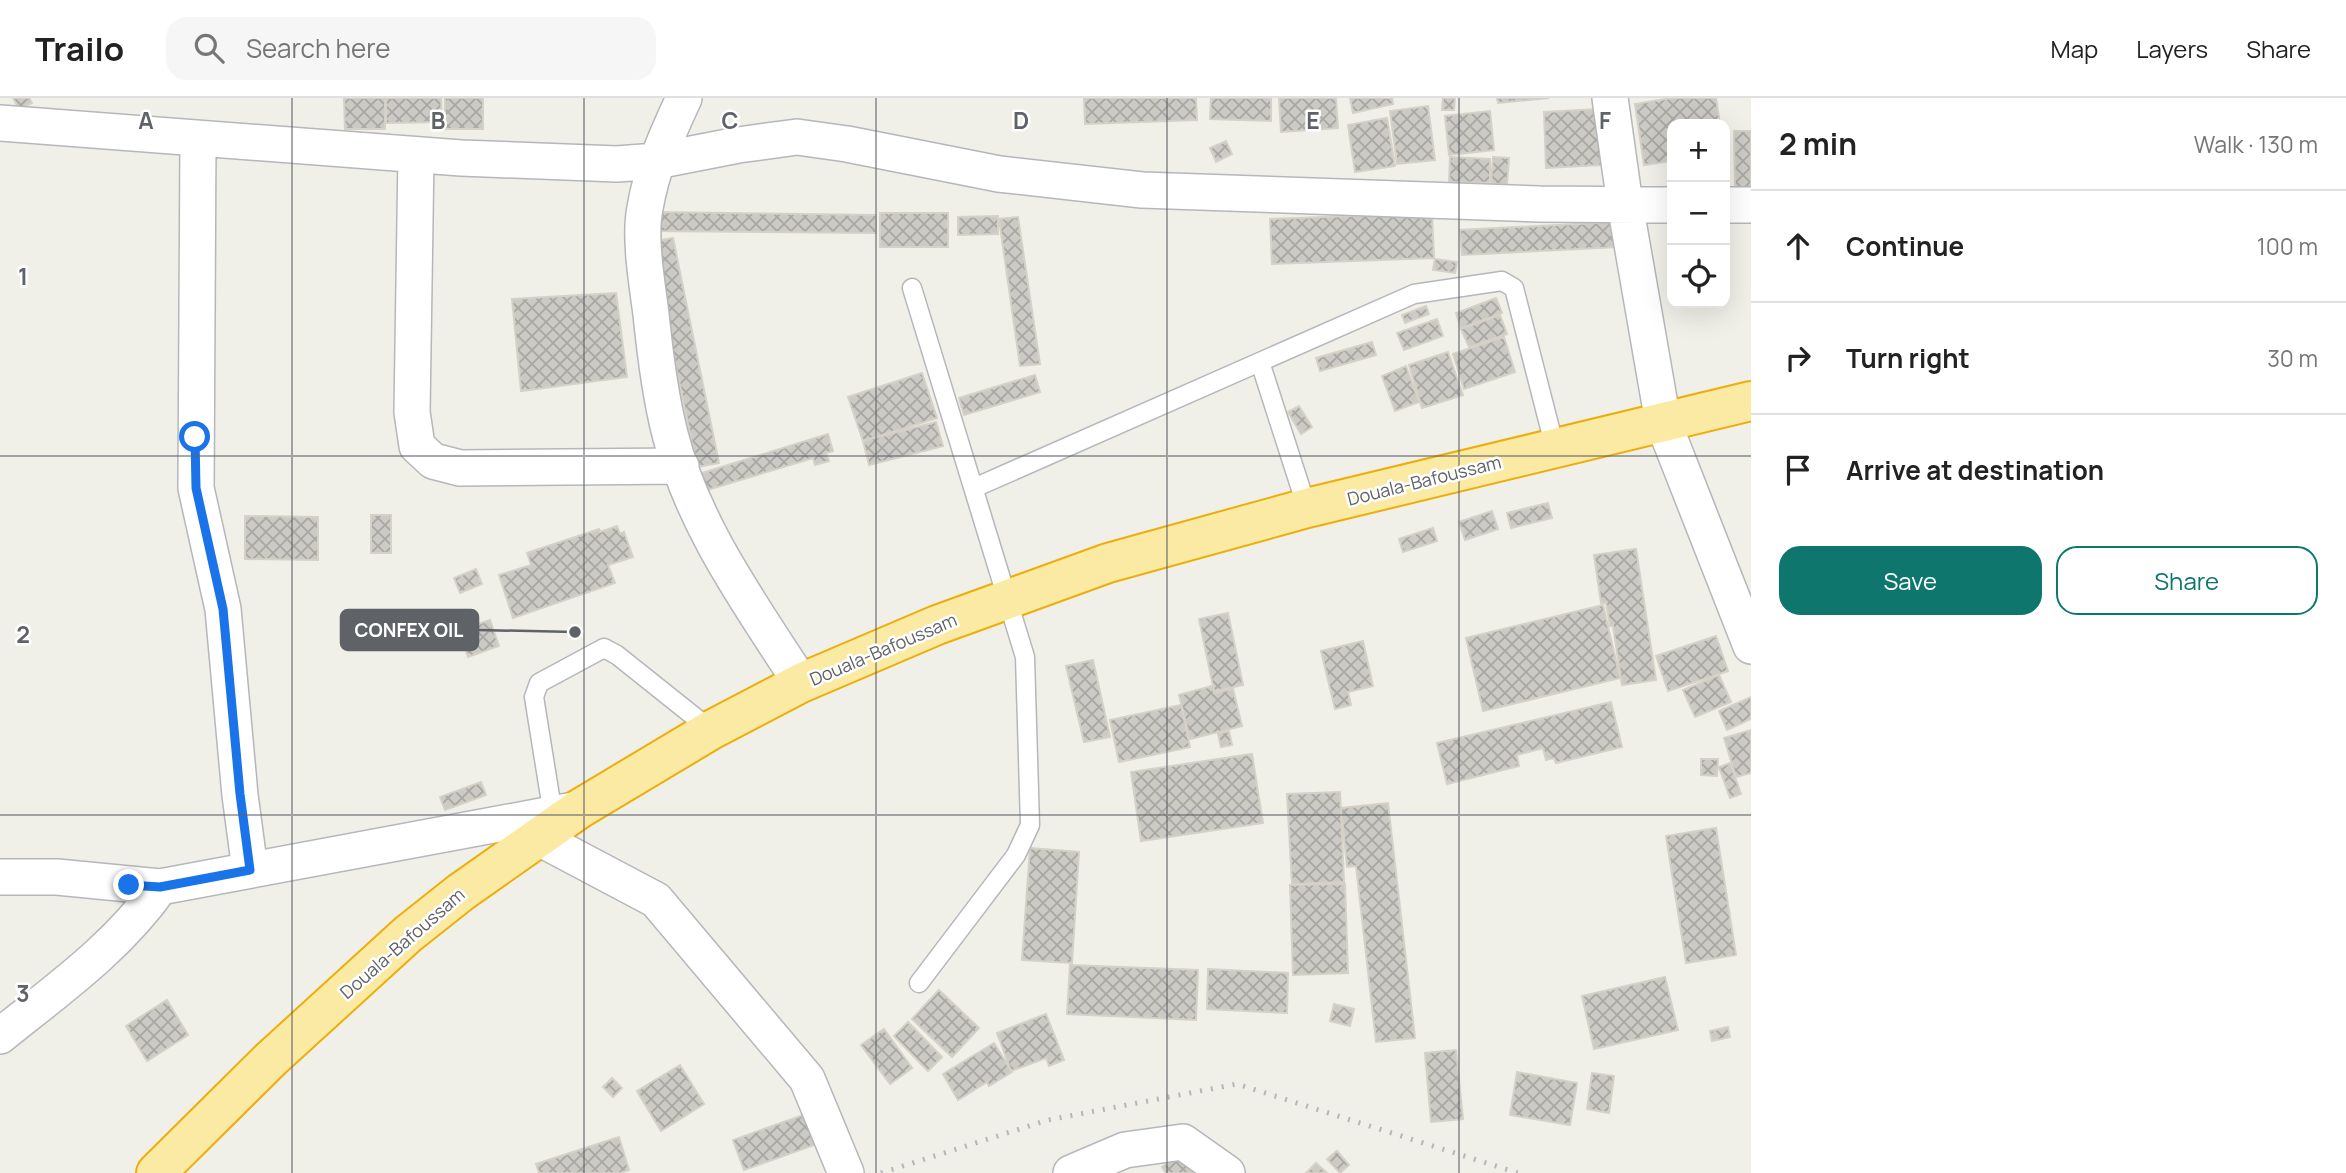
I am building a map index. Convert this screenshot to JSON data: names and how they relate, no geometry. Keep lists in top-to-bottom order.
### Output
{
  "streets": {
    "highway": ["Douala-Bafoussam"]
  },
  "places": ["CONFEX OIL"],
  "page": {
    "header": "Trailo",
    "search": "Search here",
    "nav": ["Map", "Layers", "Share"],
    "heading": ["2 min", "Walk · 130 m"],
    "map_buttons": ["+", "−"],
    "list": [
      ["Continue", "100 m"],
      ["Turn right", "30 m"],
      "Arrive at destination"
    ],
    "buttons": ["Save", "Share"]
  },
  "grid": {
    "columns": [
      "A",
      "B",
      "C",
      "D",
      "E",
      "F"
    ],
    "rows": ["1", "2", "3"]
  }
}
